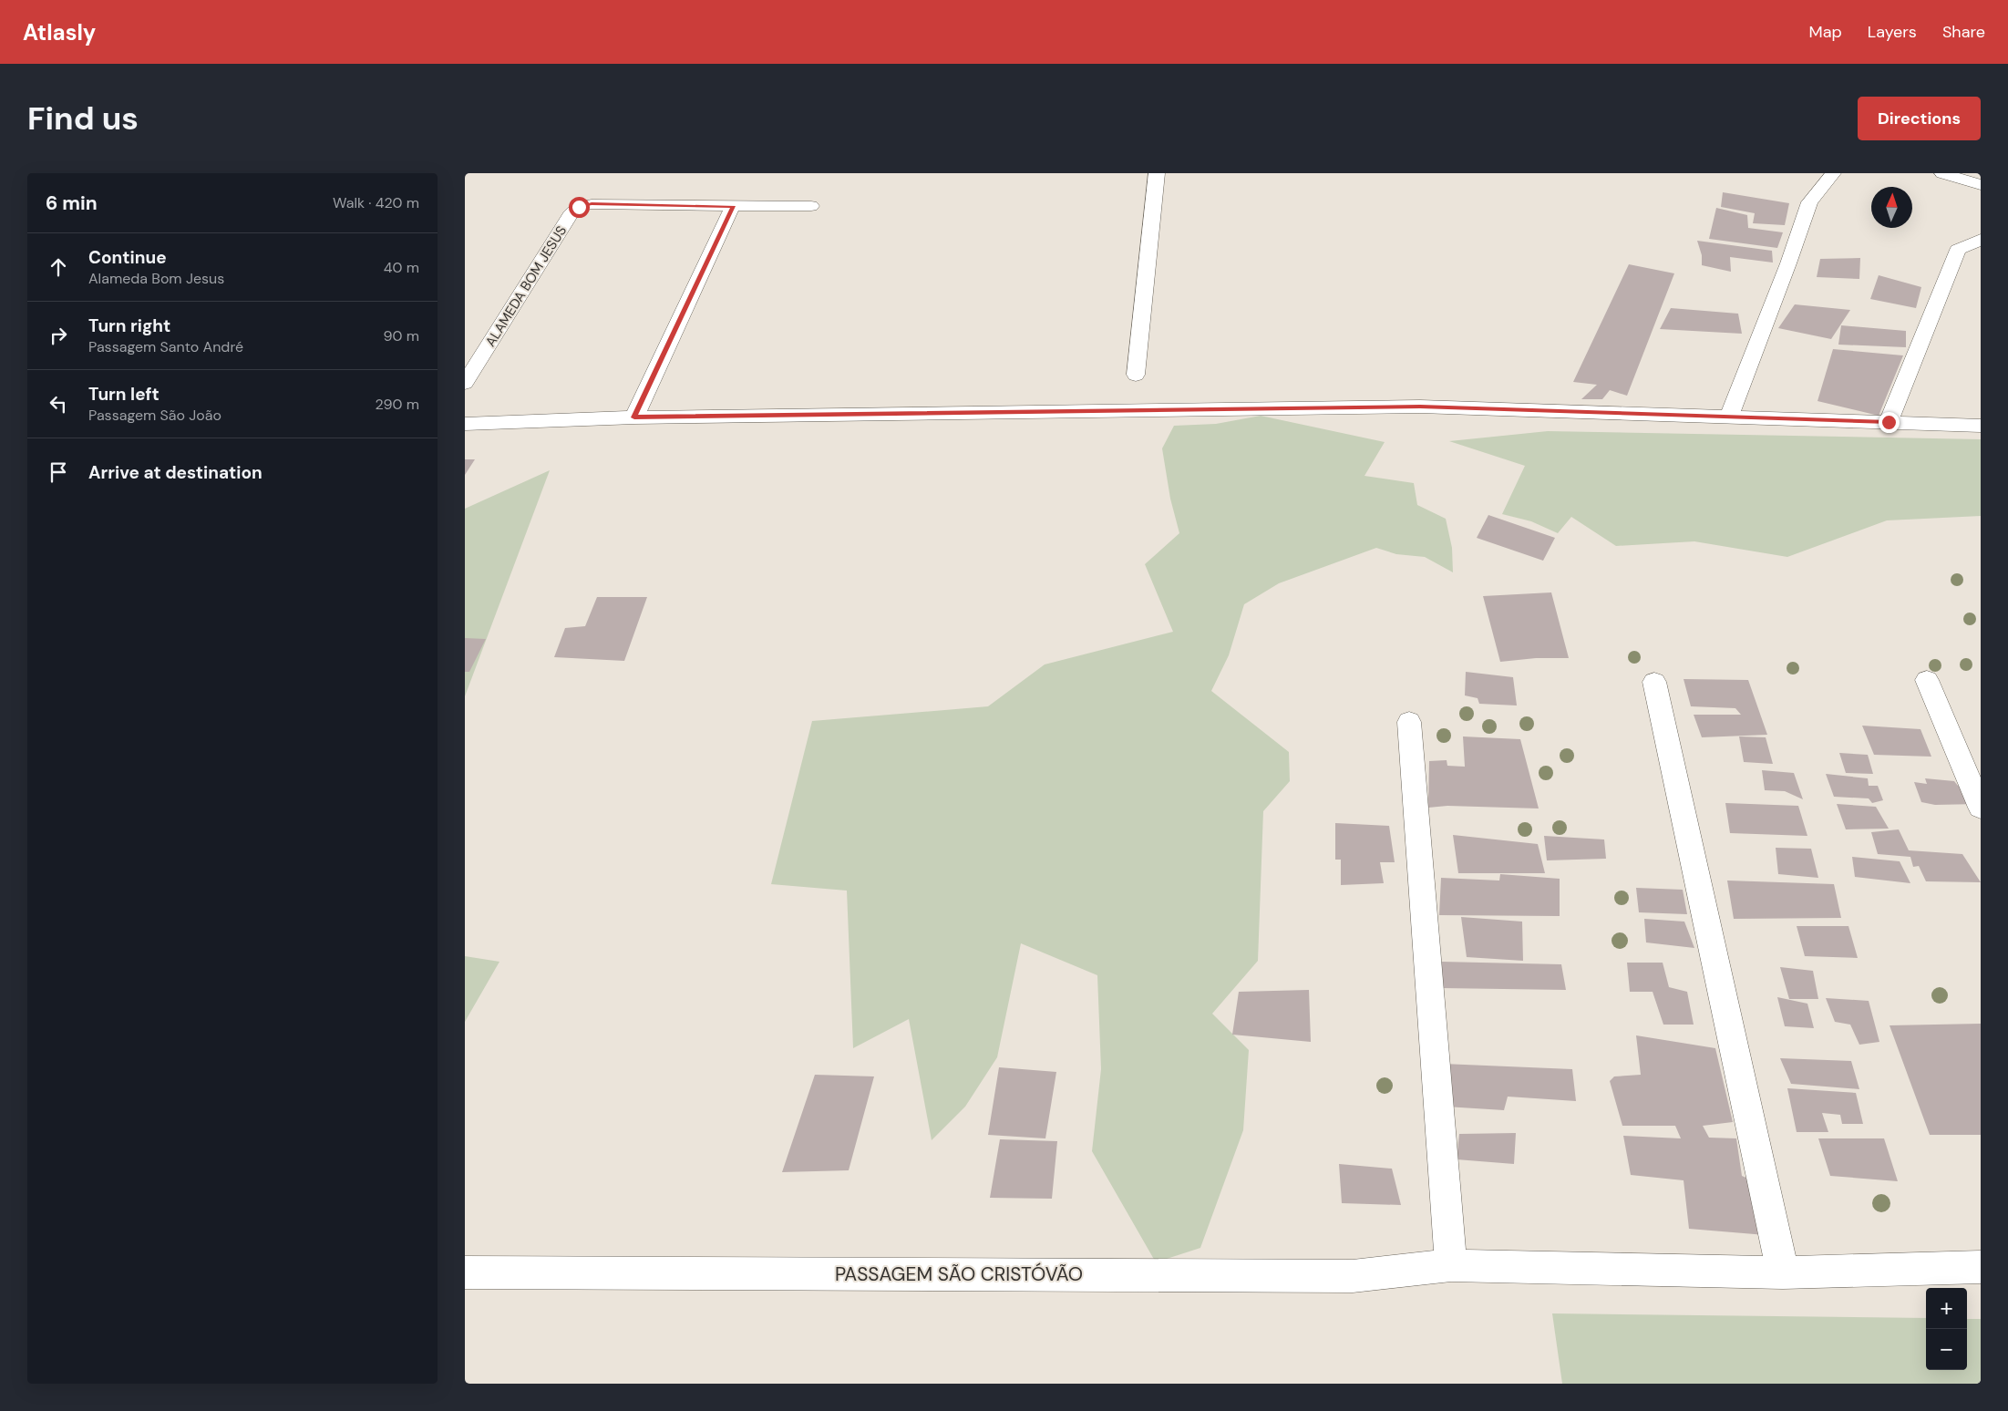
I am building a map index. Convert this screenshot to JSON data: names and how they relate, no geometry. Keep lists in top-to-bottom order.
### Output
{
  "streets": {
    "street": ["ALAMEDA BOM JESUS", "PASSAGEM SÃO CRISTÓVÃO"]
  },
  "north": "top",
  "page": {
    "header": "Atlasly",
    "nav": ["Map", "Layers", "Share"],
    "buttons": "Directions",
    "title": "Find us",
    "heading": ["6 min", "Walk · 420 m"],
    "list": [
      ["Continue", "Alameda Bom Jesus", "40 m"],
      ["Turn right", "Passagem Santo André", "90 m"],
      ["Turn left", "Passagem São João", "290 m"],
      "Arrive at destination"
    ],
    "map_buttons": ["+", "−"]
  }
}
